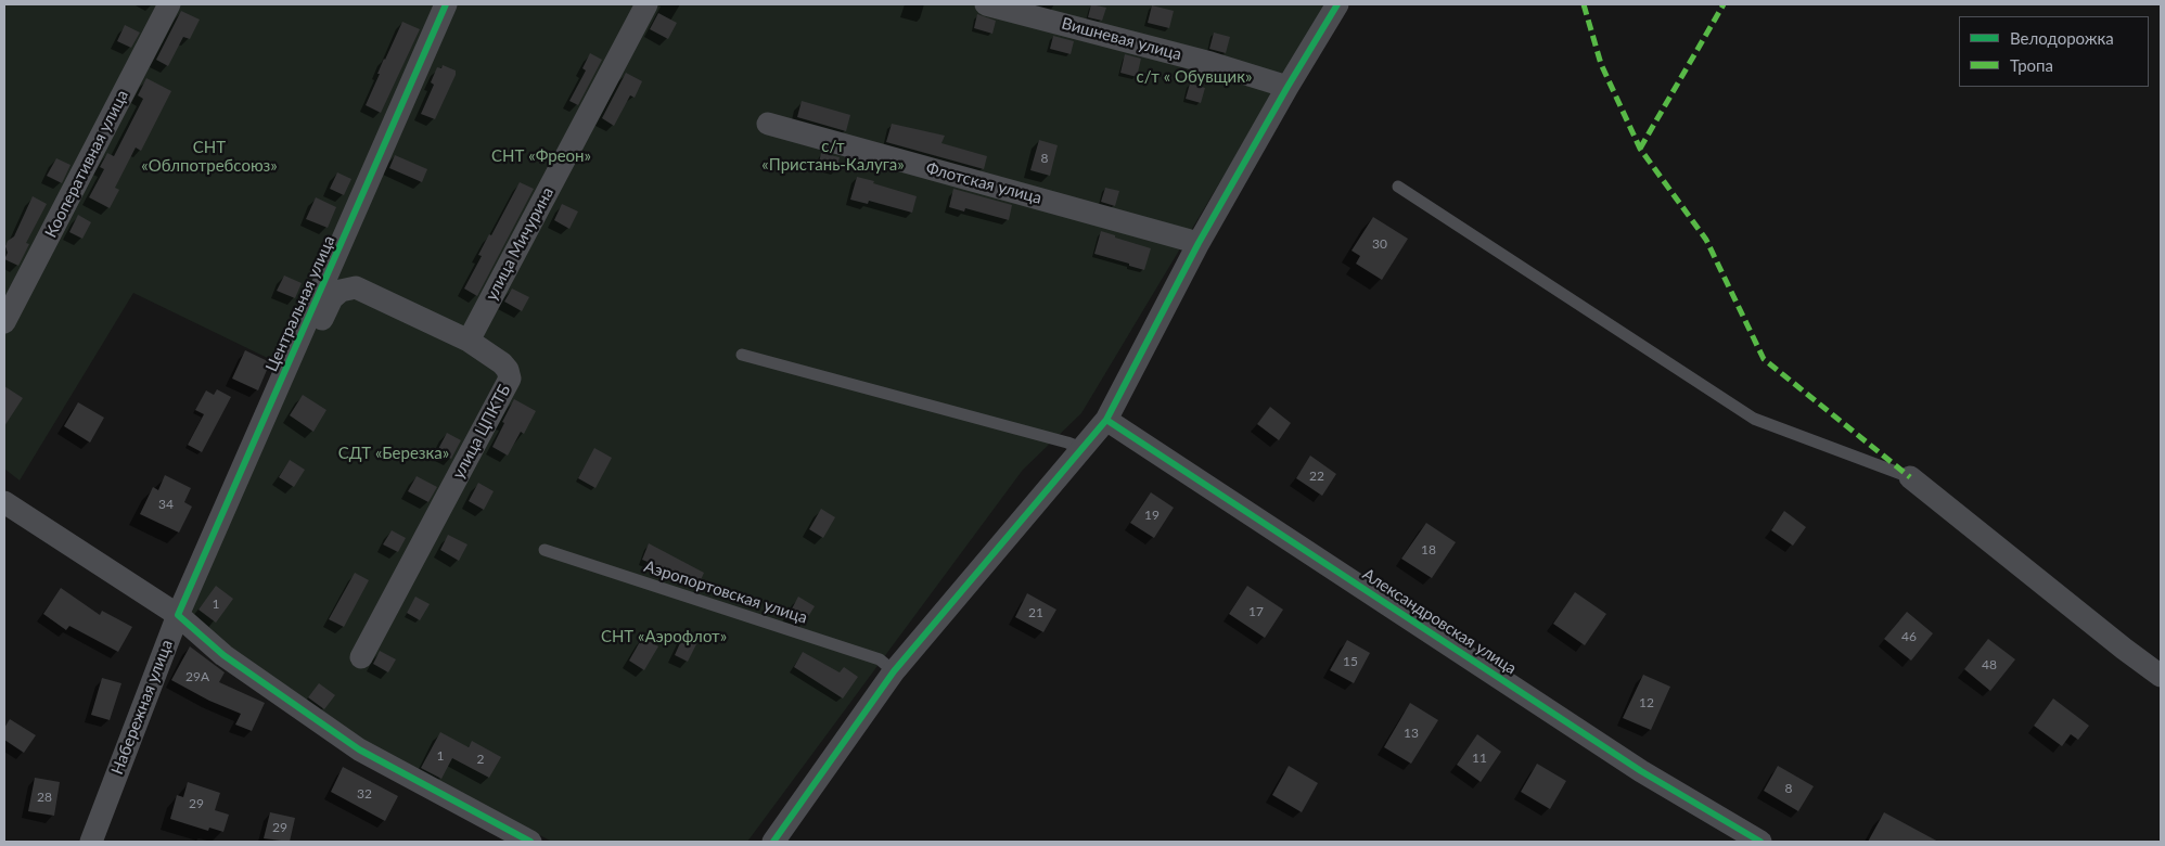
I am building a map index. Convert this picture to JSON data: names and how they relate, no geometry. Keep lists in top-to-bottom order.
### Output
{
  "streets": {
    "street": [
      "Вишневая улица",
      "Кооперативная улица",
      "Флотская улица",
      "улица Мичурина",
      "Центральная улица",
      "улица ЦПКТБ",
      "Александровская улица",
      "Набережная улица"
    ],
    "lane": ["Аэропортовская улица"]
  },
  "crossings": [
    ["улица Мичурина", "улица ЦПКТБ"],
    ["Центральная улица", "улица ЦПКТБ"],
    ["Центральная улица", "Набережная улица"]
  ],
  "parks": [
    "с/т « Обувщик»",
    "с/т «Пристань-Калуга»",
    "СНТ «Облпотребсоюз»",
    "СНТ «Фреон»",
    "СДТ «Березка»",
    "СНТ «Аэрофлот»"
  ],
  "house_numbers": [
    "8",
    "30",
    "22",
    "34",
    "19",
    "18",
    "1",
    "17",
    "21",
    "46",
    "15",
    "48",
    "29А",
    "12",
    "13",
    "1",
    "11",
    "2",
    "8",
    "32",
    "28",
    "29",
    "29"
  ],
  "legend": ["Велодорожка", "Тропа"]
}
